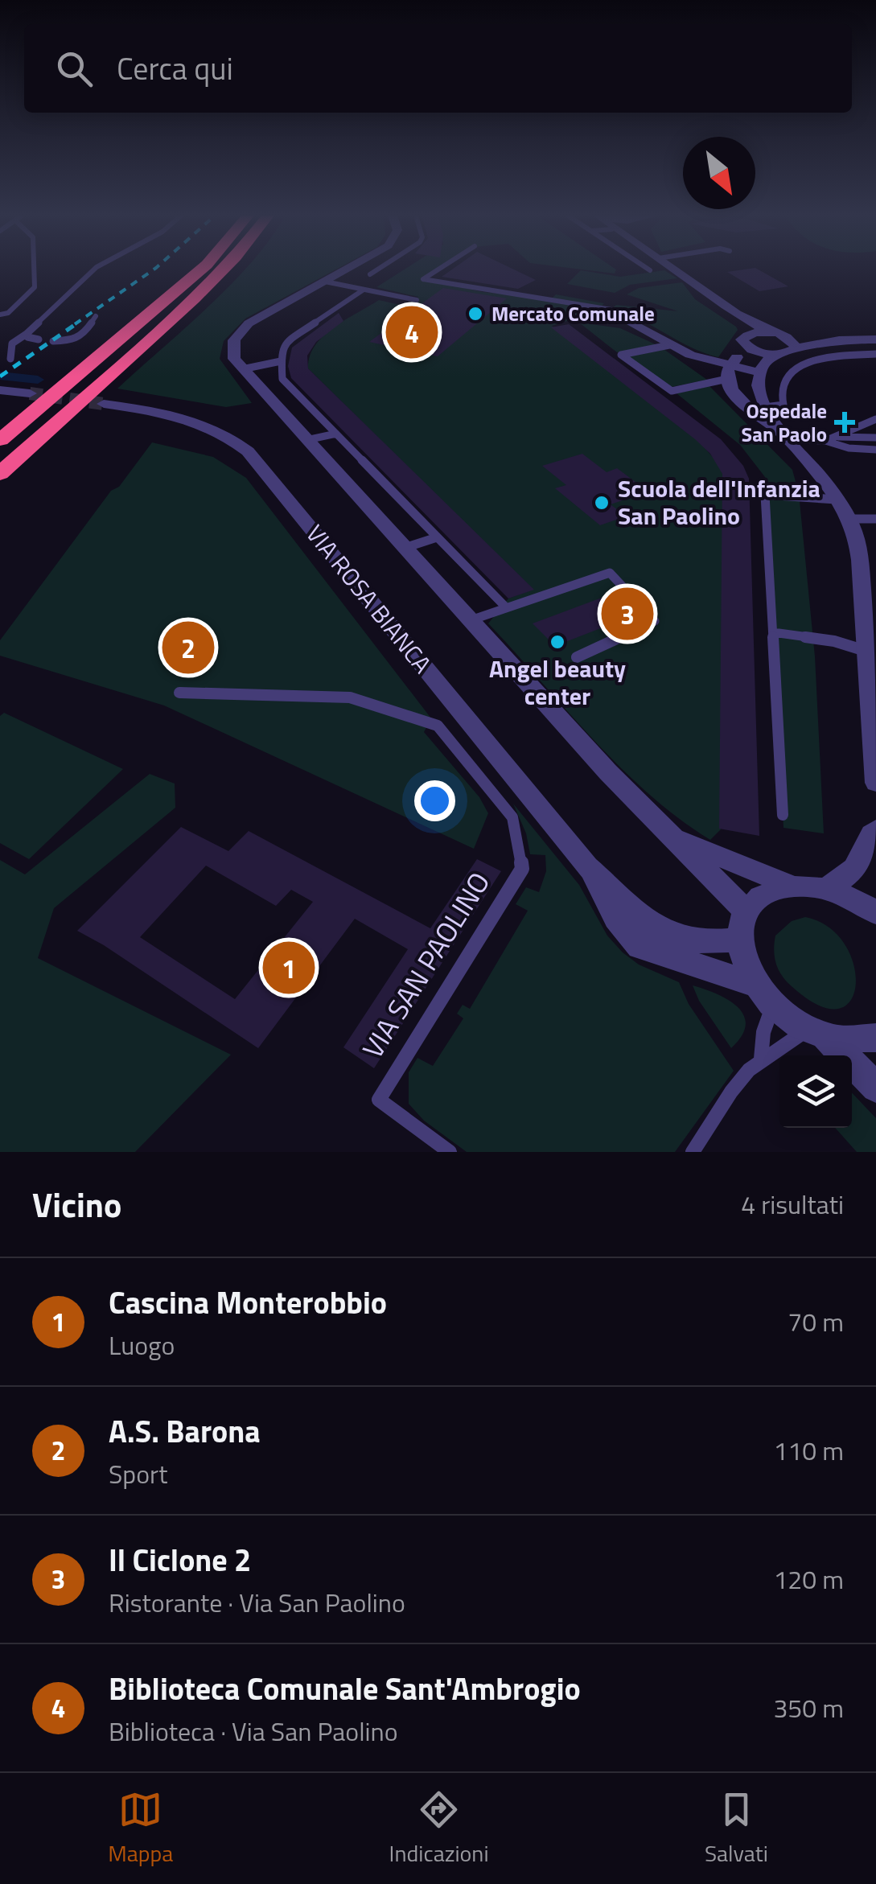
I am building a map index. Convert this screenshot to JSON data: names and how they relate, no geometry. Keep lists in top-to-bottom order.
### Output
{
  "streets": {
    "street": ["VIA ROSA BIANCA"],
    "lane": ["VIA SAN PAOLINO"]
  },
  "places": {
    "other": ["Mercato Comunale", "Scuola dell'Infanzia San Paolino", "Angel beauty center"],
    "health": ["Ospedale San Paolo"]
  },
  "north": "bottom right",
  "page": {
    "search": "Cerca qui",
    "pins": [
      "4",
      "3",
      "2",
      "1"
    ],
    "heading": ["Vicino", "4 risultati"],
    "list": [
      {
        "mark": "1",
        "name": "Cascina Monterobbio",
        "note": "Luogo",
        "value": "70 m"
      },
      {
        "mark": "2",
        "name": "A.S. Barona",
        "note": "Sport",
        "value": "110 m"
      },
      {
        "mark": "3",
        "name": "Il Ciclone 2",
        "note": "Ristorante · Via San Paolino",
        "value": "120 m"
      },
      {
        "mark": "4",
        "name": "Biblioteca Comunale Sant'Ambrogio",
        "note": "Biblioteca · Via San Paolino",
        "value": "350 m"
      }
    ],
    "nav": ["Mappa", "Indicazioni", "Salvati"]
  }
}
